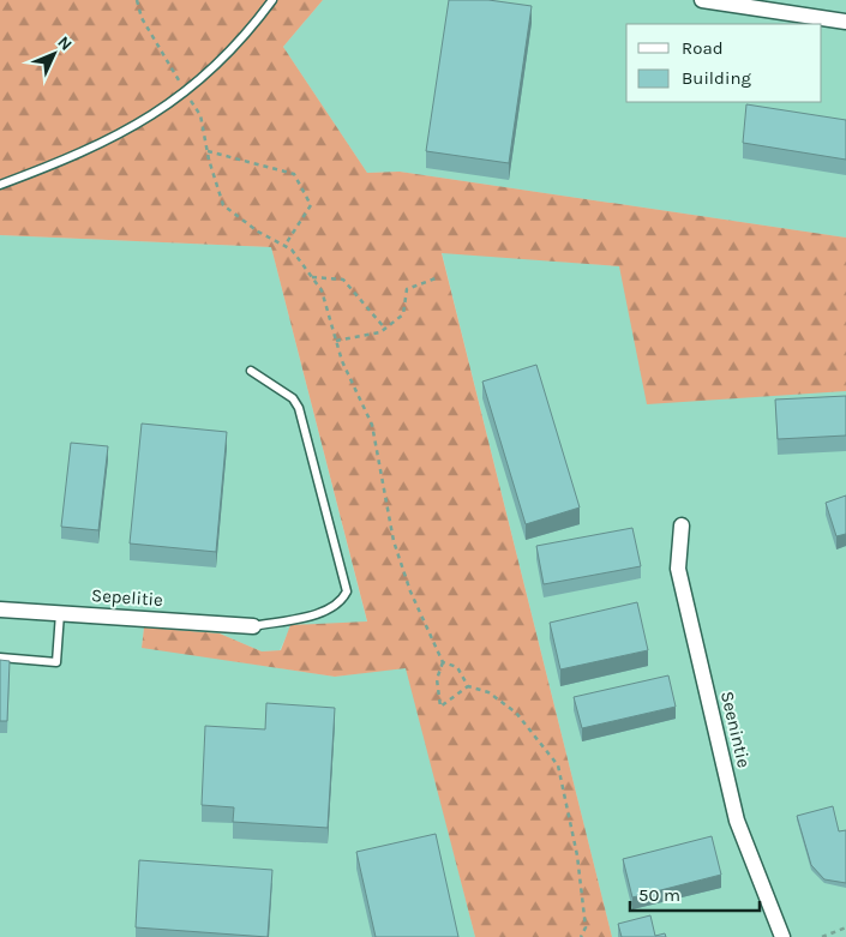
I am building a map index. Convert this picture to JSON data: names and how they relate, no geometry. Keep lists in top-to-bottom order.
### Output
{
  "streets": {
    "street": ["Sepelitie", "Seenintie"]
  },
  "legend": ["Road", "Building"],
  "scale_bar": "50 m",
  "north": "top right"
}
